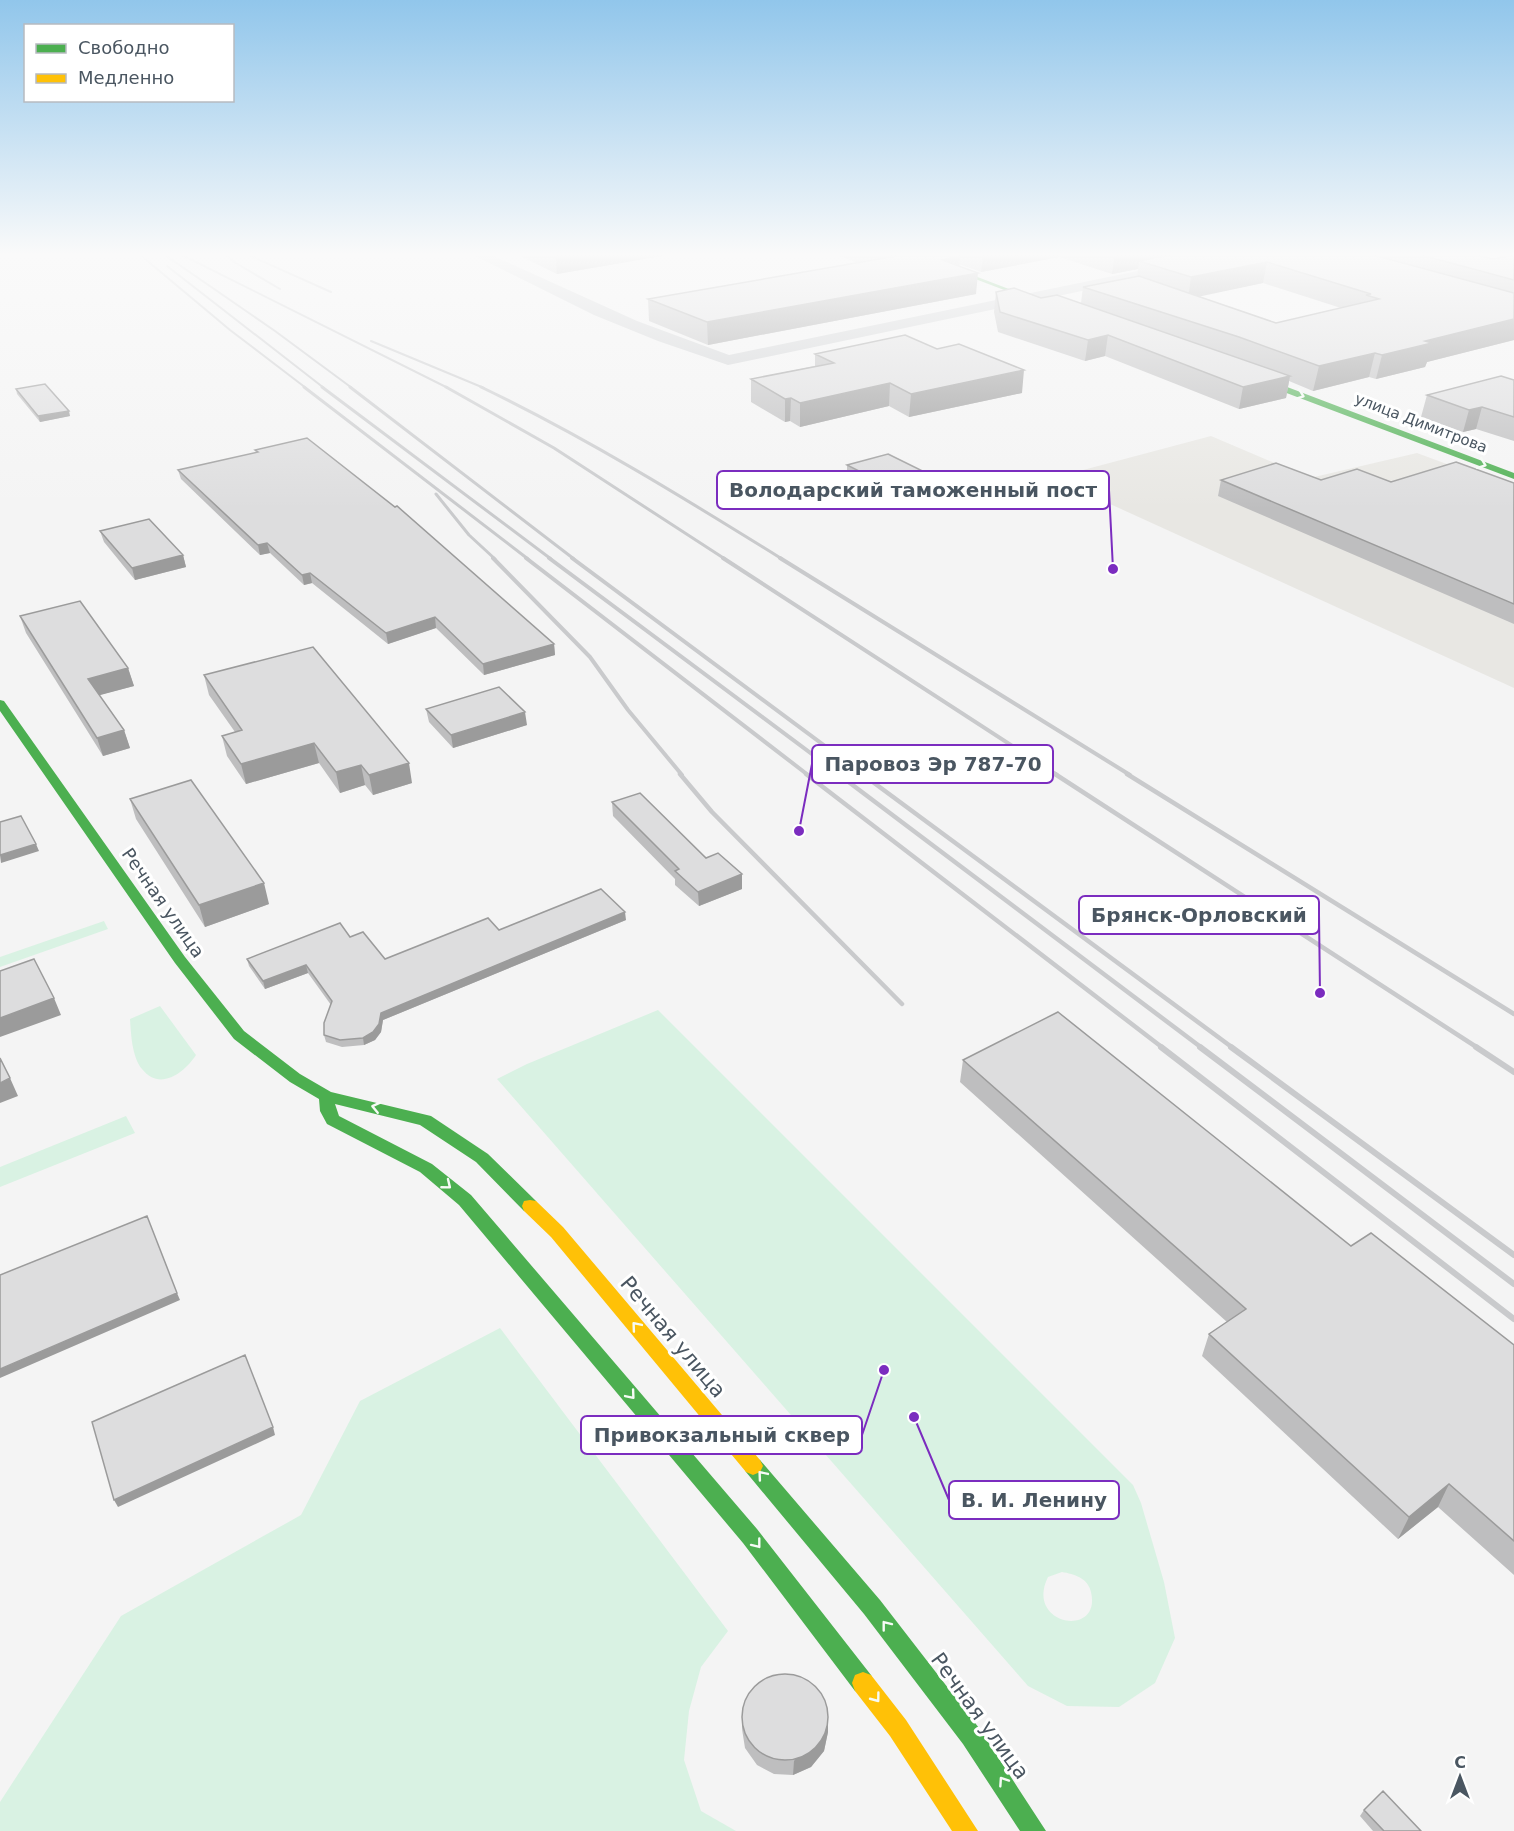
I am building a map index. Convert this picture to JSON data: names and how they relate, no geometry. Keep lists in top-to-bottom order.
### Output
{
  "streets": {
    "main road": ["улица Димитрова", "Речная улица"]
  },
  "one_way": ["улица Димитрова"],
  "places": [
    "Володарский таможенный пост",
    "Паровоз Эр 787-70",
    "Брянск-Орловский",
    "Привокзальный сквер",
    "В. И. Ленину"
  ],
  "legend": ["Свободно", "Медленно"],
  "north": "top"
}
